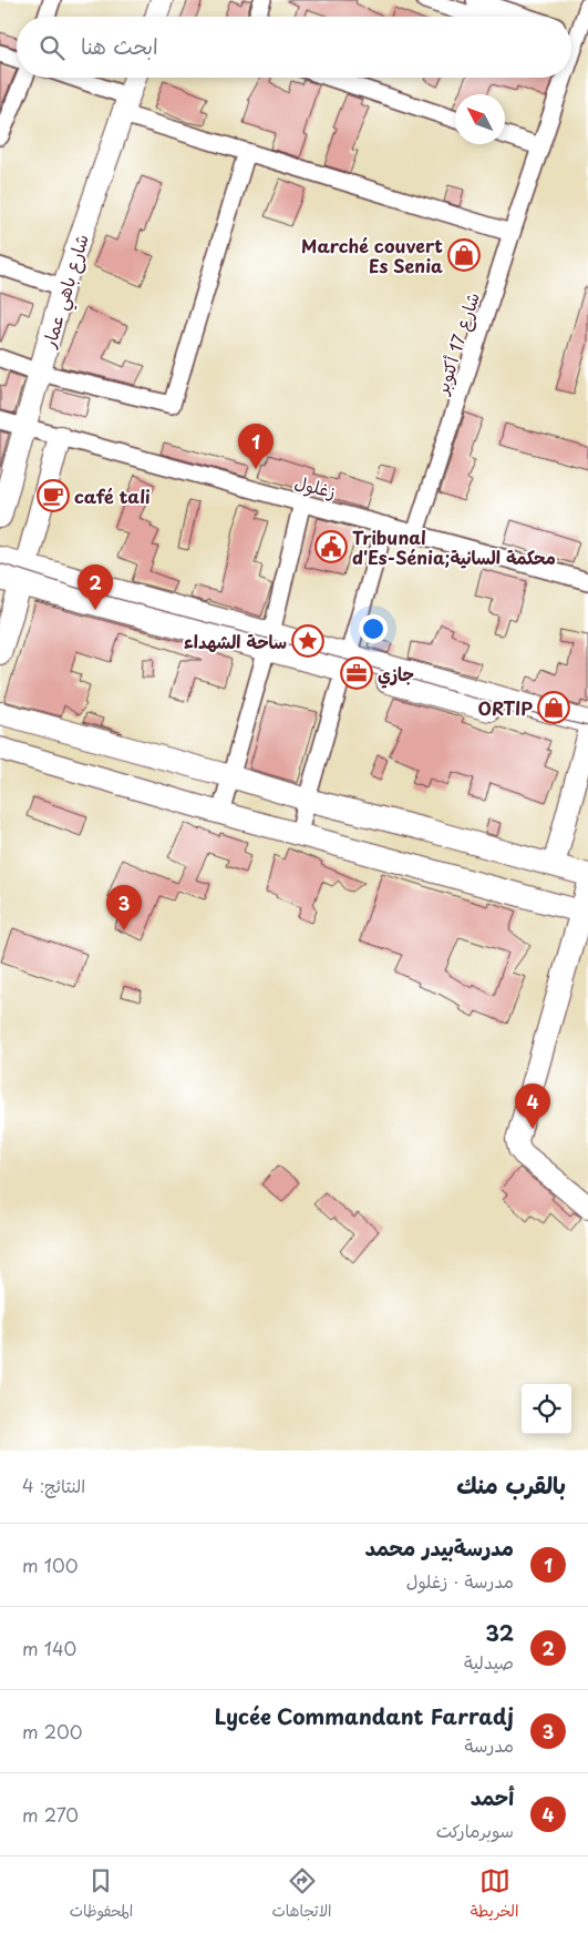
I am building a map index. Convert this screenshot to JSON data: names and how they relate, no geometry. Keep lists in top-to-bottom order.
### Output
{
  "streets": {
    "main road": ["شارع باهي عمار"],
    "street": ["شارع 17 أكتوبر", "زغلول"]
  },
  "crossings": [
    ["شارع باهي عمار", "زغلول"],
    ["شارع 17 أكتوبر", "زغلول"]
  ],
  "places": {
    "shop": ["Marché couvert Es Senia", "ORTIP"],
    "cafe": ["café tali"],
    "public building": ["Tribunal d'Es-Sénia;محكمة السانية"],
    "place": ["ساحة الشهداء"],
    "office": ["جازي"]
  },
  "north": "top left",
  "page": {
    "search": "ابحث هنا",
    "pins": [
      "1",
      "2",
      "3",
      "4"
    ],
    "heading": ["بالقرب منك", "النتائج: 4"],
    "list": [
      {
        "mark": "1",
        "name": "مدرسةبيدر محمد",
        "note": "مدرسة · زغلول",
        "value": "100 m"
      },
      {
        "mark": "2",
        "name": "32",
        "note": "صيدلية",
        "value": "140 m"
      },
      {
        "mark": "3",
        "name": "Lycée Commandant Farradj",
        "note": "مدرسة",
        "value": "200 m"
      },
      {
        "mark": "4",
        "name": "أحمد",
        "note": "سوبرماركت",
        "value": "270 m"
      }
    ],
    "nav": ["الخريطة", "الاتجاهات", "المحفوظات"]
  }
}
